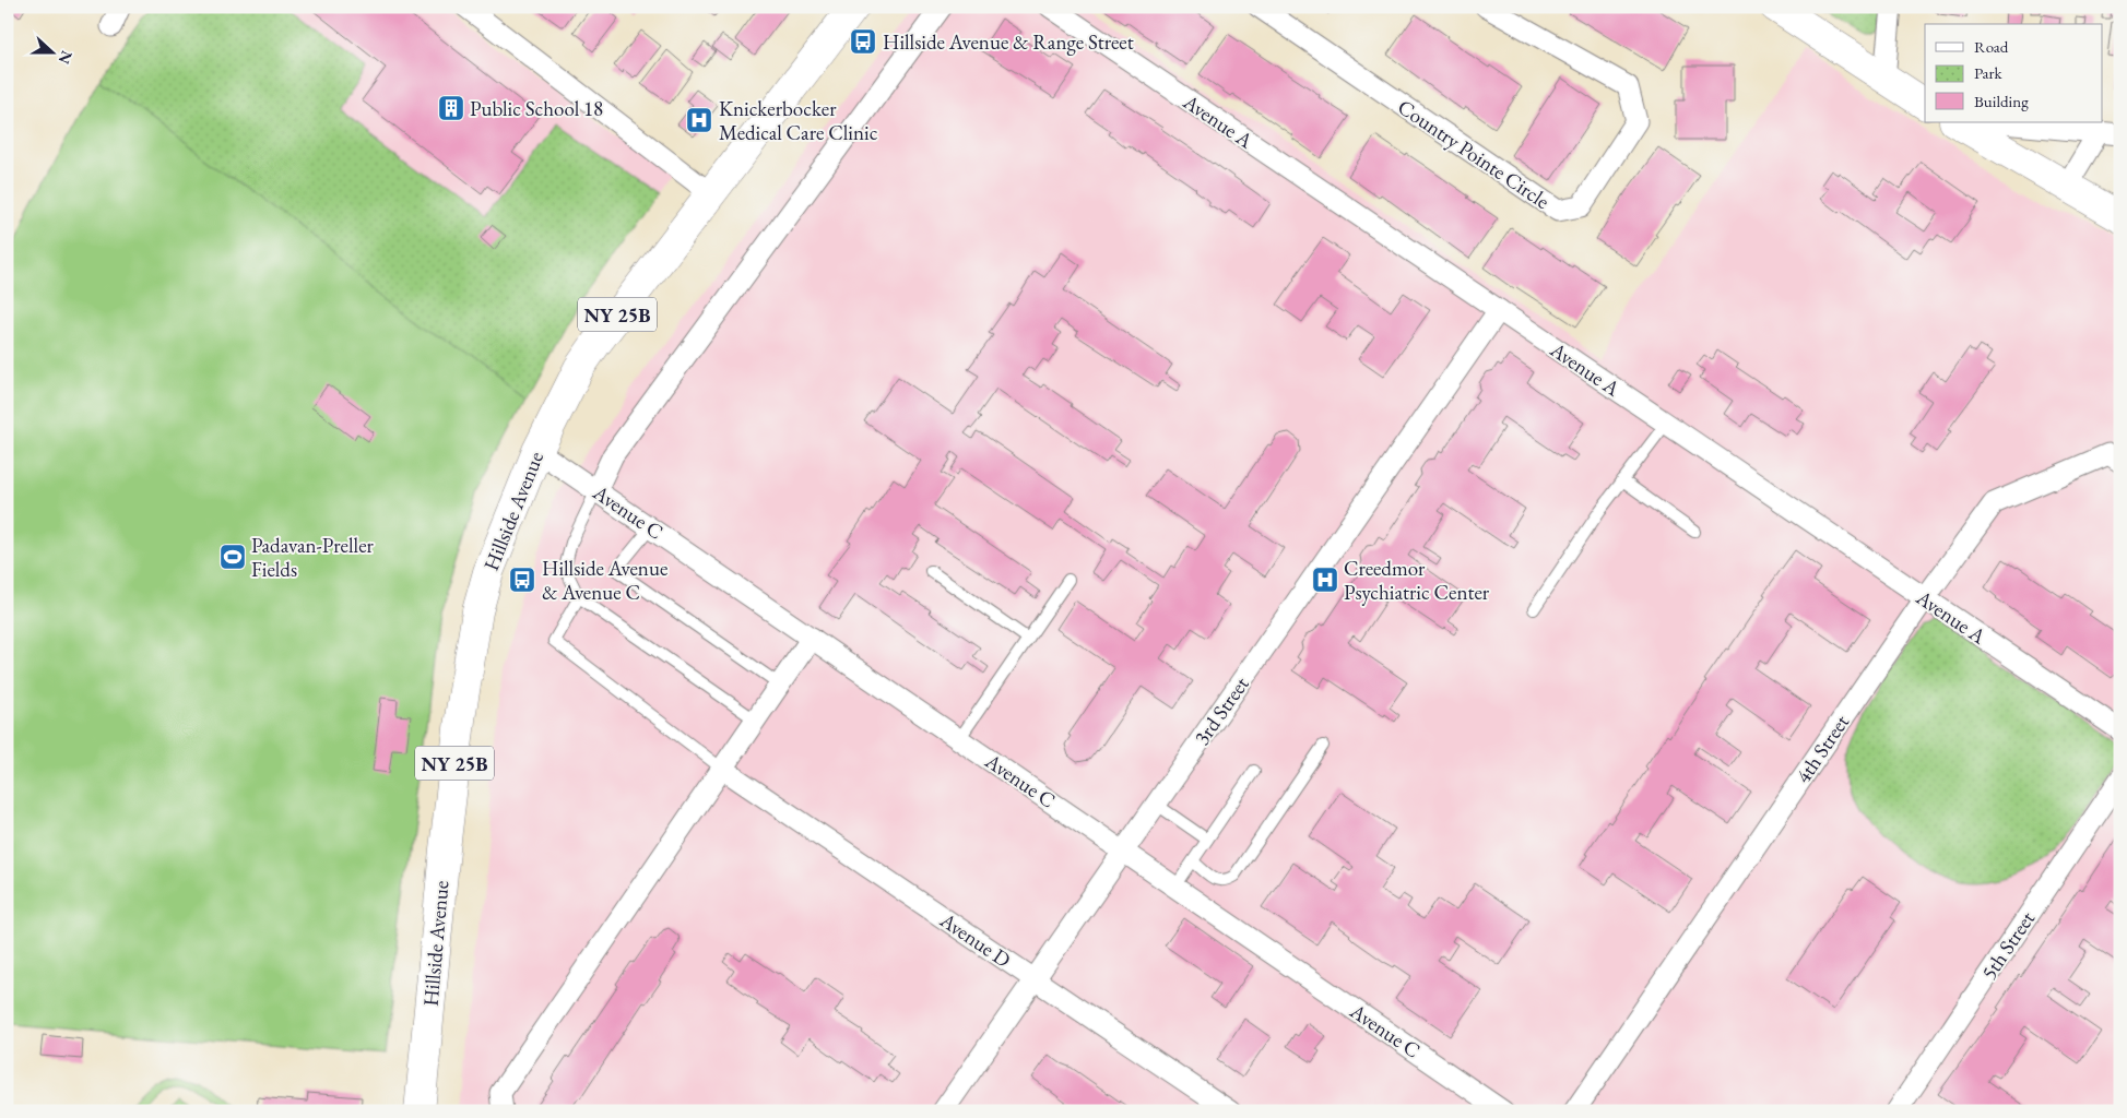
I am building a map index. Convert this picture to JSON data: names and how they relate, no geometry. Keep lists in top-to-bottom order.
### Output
{
  "streets": {
    "main road": ["NY 25B", "Hillside Avenue"],
    "street": [
      "Avenue A",
      "Country Pointe Circle",
      "Avenue C",
      "3rd Street",
      "4th Street",
      "Avenue D",
      "5th Street"
    ]
  },
  "crossings": [
    ["Avenue A", "3rd Street"],
    ["Avenue A", "4th Street"],
    ["Hillside Avenue", "Avenue C"],
    ["Avenue C", "3rd Street"],
    ["3rd Street", "Avenue D"]
  ],
  "places": {
    "bus stop": ["Hillside Avenue & Range Street", "Hillside Avenue & Avenue C"],
    "building": ["Public School 18"],
    "hospital": ["Knickerbocker Medical Care Clinic", "Creedmor Psychiatric Center"],
    "sports": ["Padavan-Preller Fields"]
  },
  "legend": ["Road", "Park", "Building"],
  "north": "right"
}
